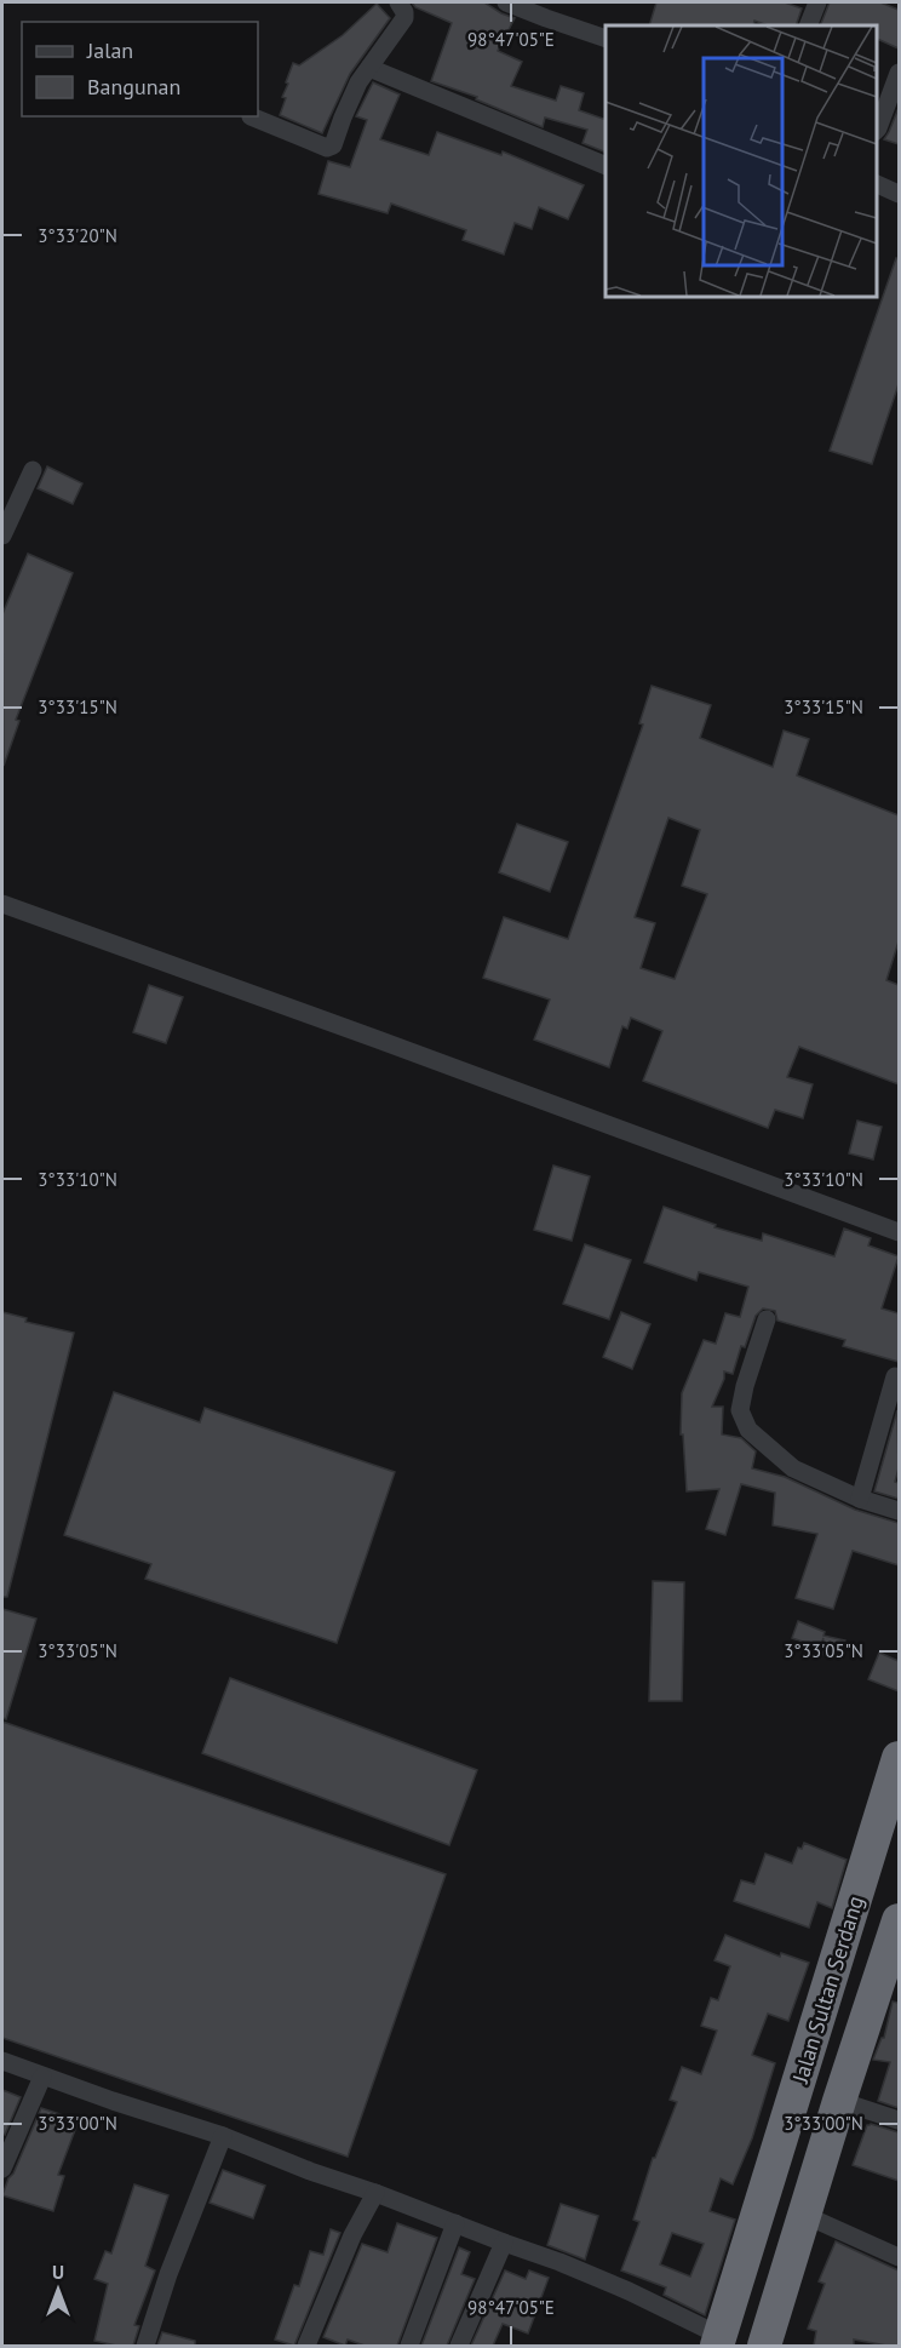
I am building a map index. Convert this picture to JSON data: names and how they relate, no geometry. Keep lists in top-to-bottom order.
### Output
{
  "streets": {
    "highway": ["Jalan Sultan Serdang"]
  },
  "legend": ["Jalan", "Bangunan"],
  "north": "top",
  "coordinates": [
    "98°47'05\"E",
    "3°33'20\"N",
    "3°33'15\"N",
    "3°33'10\"N",
    "3°33'05\"N",
    "3°33'00\"N"
  ]
}
